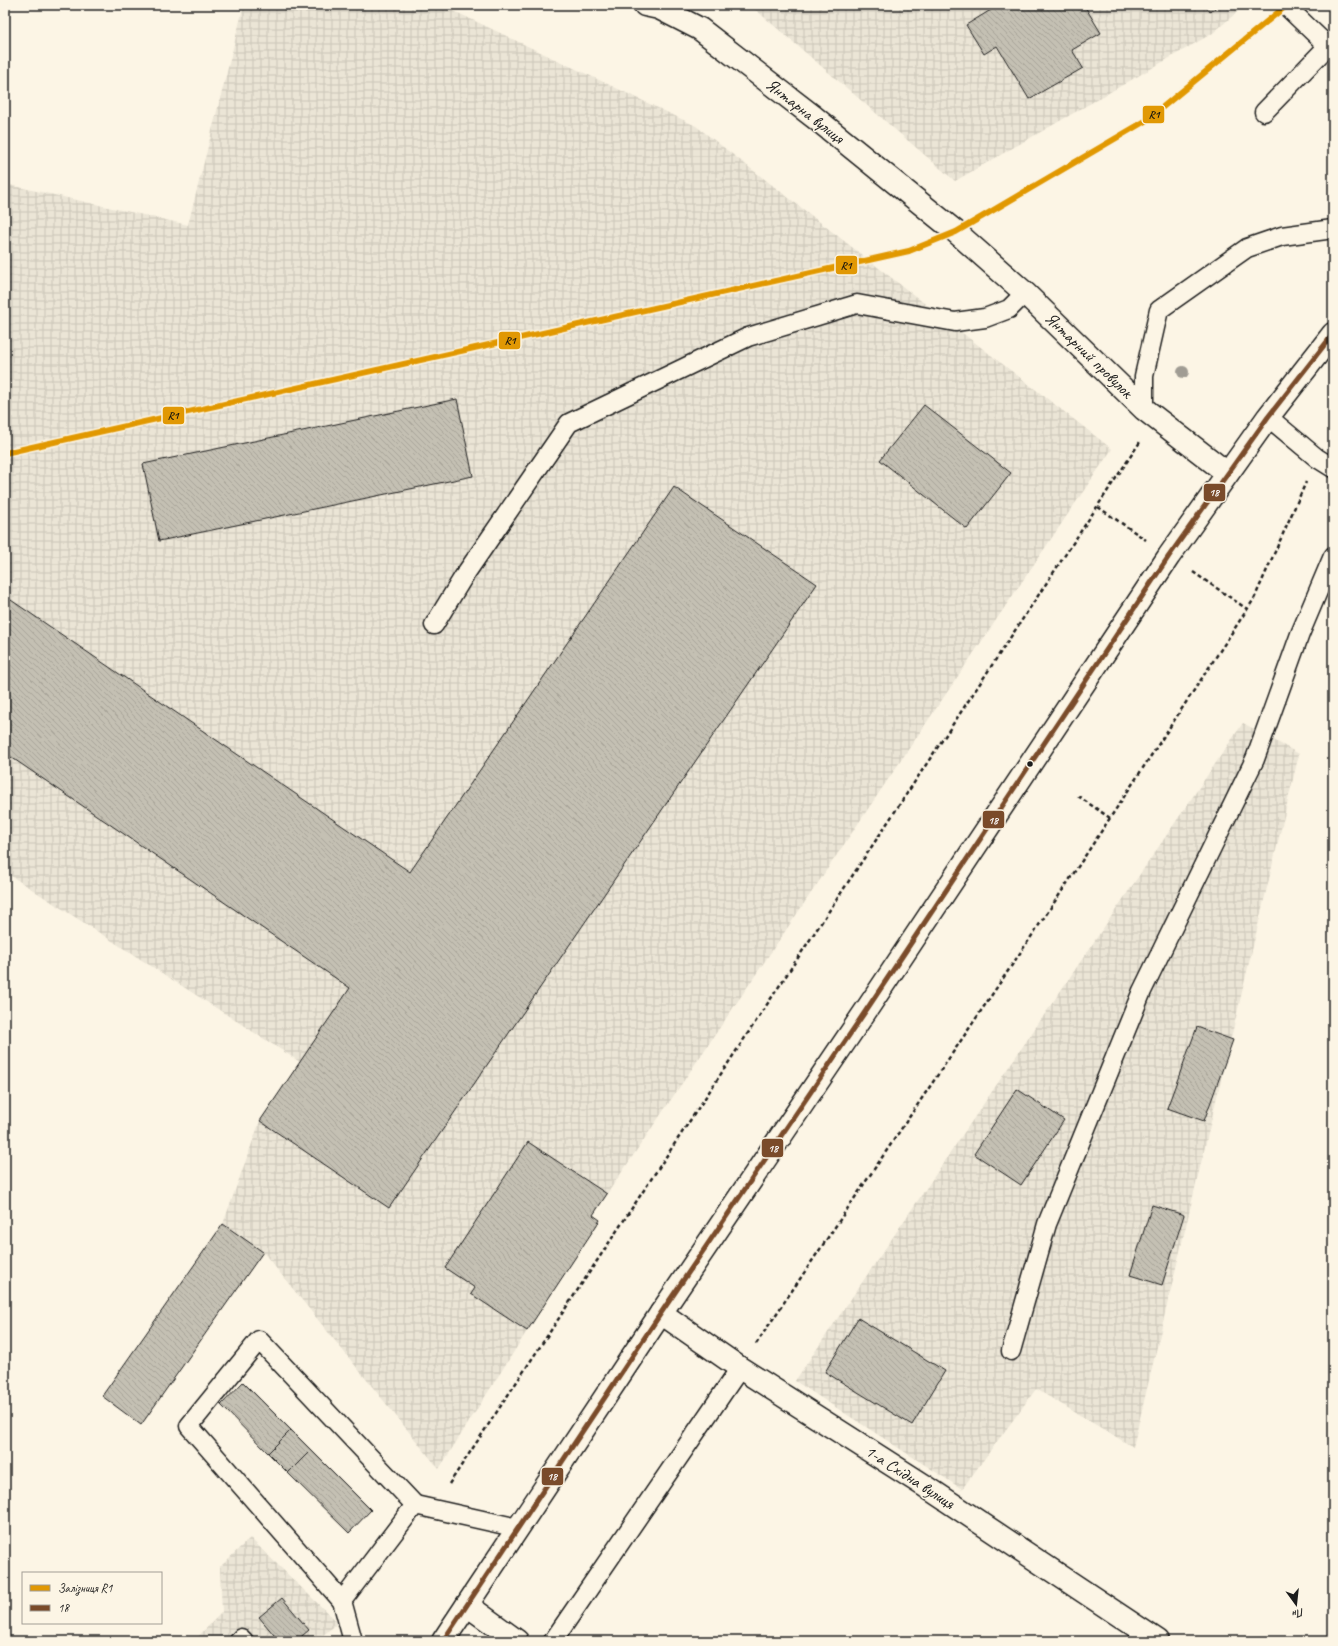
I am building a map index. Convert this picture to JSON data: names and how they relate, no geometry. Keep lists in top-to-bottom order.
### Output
{
  "streets": {
    "main road": ["Янтарна вулиця", "Янтарний провулок", "1-а Східна вулиця"]
  },
  "crossings": [
    ["Янтарна вулиця", "Янтарний провулок"]
  ],
  "lines": ["rail line R1", "transit line 18"],
  "legend": ["Залізниця R1", "18"],
  "north": "bottom"
}
